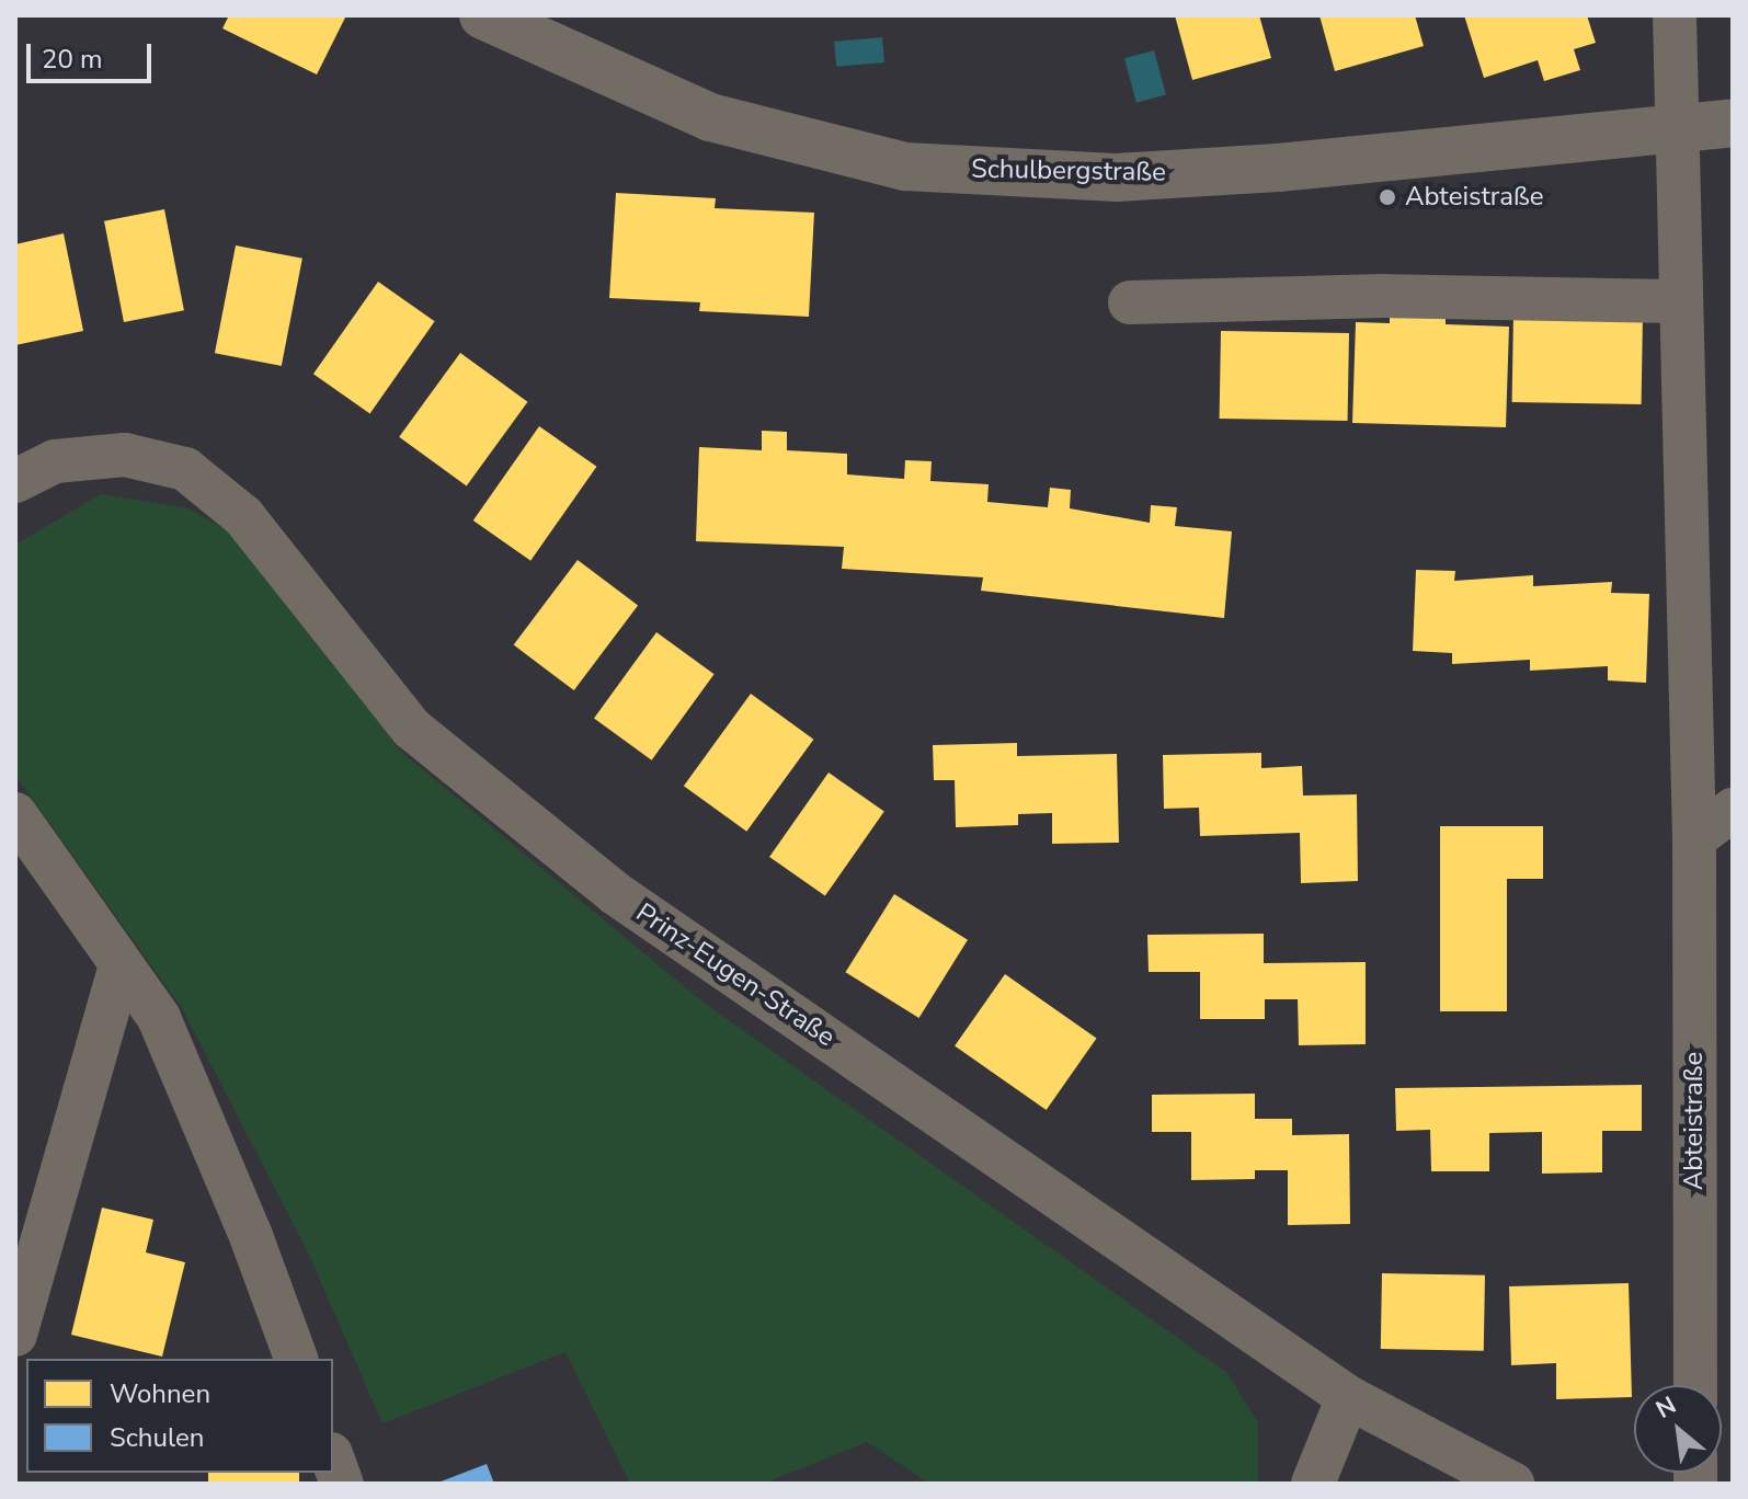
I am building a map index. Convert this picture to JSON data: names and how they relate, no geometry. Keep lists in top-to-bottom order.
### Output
{
  "streets": {
    "street": ["Schulbergstraße", "Prinz-Eugen-Straße", "Abteistraße"]
  },
  "crossings": [
    ["Schulbergstraße", "Abteistraße"]
  ],
  "places": ["Abteistraße"],
  "legend": ["Wohnen", "Schulen"],
  "scale_bar": "20 m",
  "north": "top left"
}
